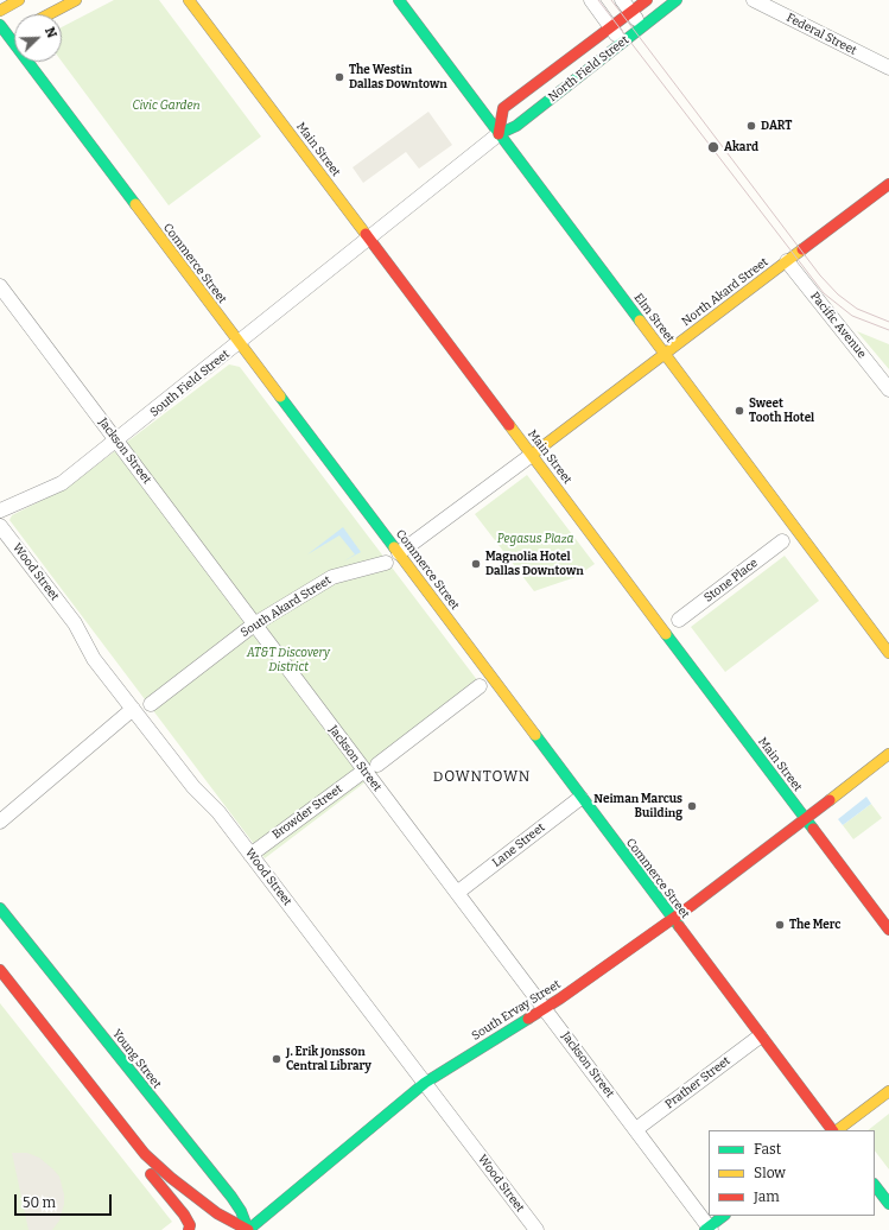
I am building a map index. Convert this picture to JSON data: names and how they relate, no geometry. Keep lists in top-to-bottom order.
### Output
{
  "streets": {
    "main road": [
      "North Field Street",
      "Main Street",
      "Commerce Street",
      "North Akard Street",
      "Elm Street",
      "South Ervay Street",
      "Young Street"
    ],
    "street": [
      "Federal Street",
      "Pacific Avenue",
      "South Field Street",
      "Jackson Street",
      "Wood Street",
      "Stone Place",
      "South Akard Street",
      "Browder Street",
      "Lane Street",
      "Prather Street"
    ]
  },
  "crossings": [
    ["North Field Street", "Main Street"],
    ["North Field Street", "Elm Street"],
    ["North Field Street", "South Field Street"],
    ["Main Street", "North Akard Street"],
    ["Main Street", "South Field Street"],
    ["Main Street", "South Ervay Street"],
    ["Commerce Street", "South Field Street"],
    ["Commerce Street", "Lane Street"],
    ["Commerce Street", "South Ervay Street"],
    ["Commerce Street", "Prather Street"],
    ["North Akard Street", "Elm Street"],
    ["North Akard Street", "Pacific Avenue"],
    ["South Field Street", "Jackson Street"],
    ["Jackson Street", "South Akard Street"],
    ["Jackson Street", "Browder Street"],
    ["Jackson Street", "Lane Street"],
    ["Jackson Street", "South Ervay Street"],
    ["Jackson Street", "Prather Street"],
    ["Wood Street", "Browder Street"],
    ["Wood Street", "South Ervay Street"],
    ["South Ervay Street", "Young Street"]
  ],
  "districts": ["DOWNTOWN"],
  "parks": ["Civic Garden", "Pegasus Plaza", "AT&T Discovery District"],
  "places": [
    "The Westin Dallas Downtown",
    "DART",
    "Akard",
    "Sweet Tooth Hotel",
    "Magnolia Hotel Dallas Downtown",
    "Neiman Marcus Building",
    "The Merc",
    "J. Erik Jonsson Central Library"
  ],
  "legend": ["Fast", "Slow", "Jam"],
  "scale_bar": "50 m",
  "north": "top right"
}
